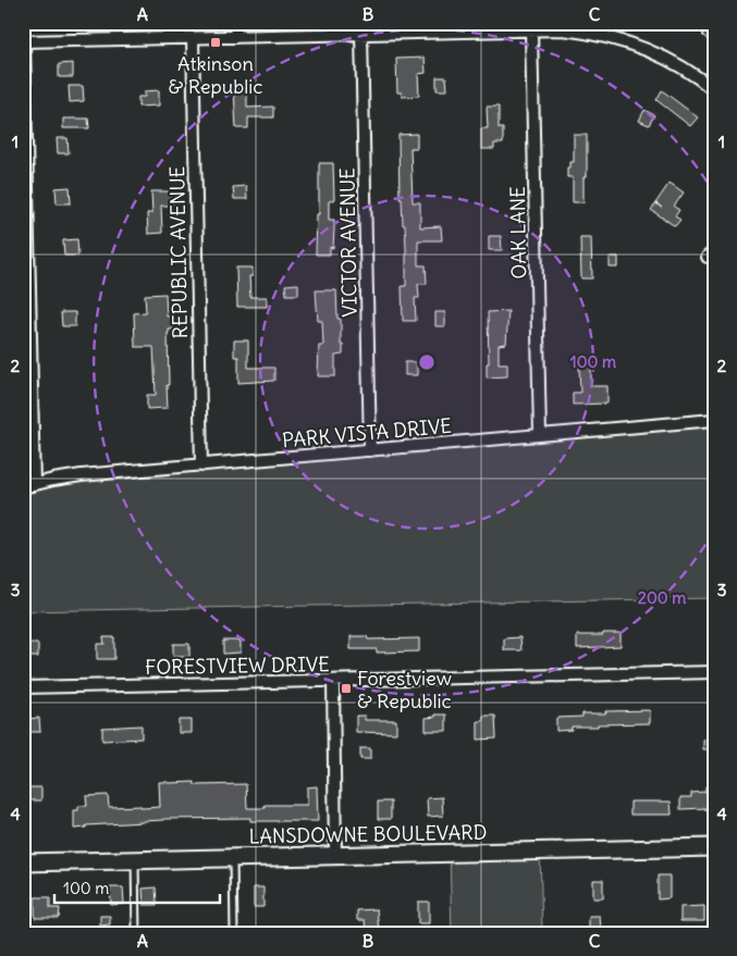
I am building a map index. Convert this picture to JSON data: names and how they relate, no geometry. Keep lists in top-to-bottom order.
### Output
{
  "streets": {
    "street": [
      "OAK LANE",
      "VICTOR AVENUE",
      "REPUBLIC AVENUE",
      "PARK VISTA DRIVE",
      "FORESTVIEW DRIVE",
      "LANSDOWNE BOULEVARD"
    ]
  },
  "crossings": [
    ["OAK LANE", "PARK VISTA DRIVE"],
    ["VICTOR AVENUE", "PARK VISTA DRIVE"],
    ["REPUBLIC AVENUE", "PARK VISTA DRIVE"]
  ],
  "places": {
    "transit": ["Atkinson & Republic", "Forestview & Republic"]
  },
  "scale_bar": "100 m",
  "grid": {
    "columns": ["A", "B", "C"],
    "rows": [
      "1",
      "2",
      "3",
      "4"
    ]
  },
  "rings": ["100 m", "200 m"]
}
